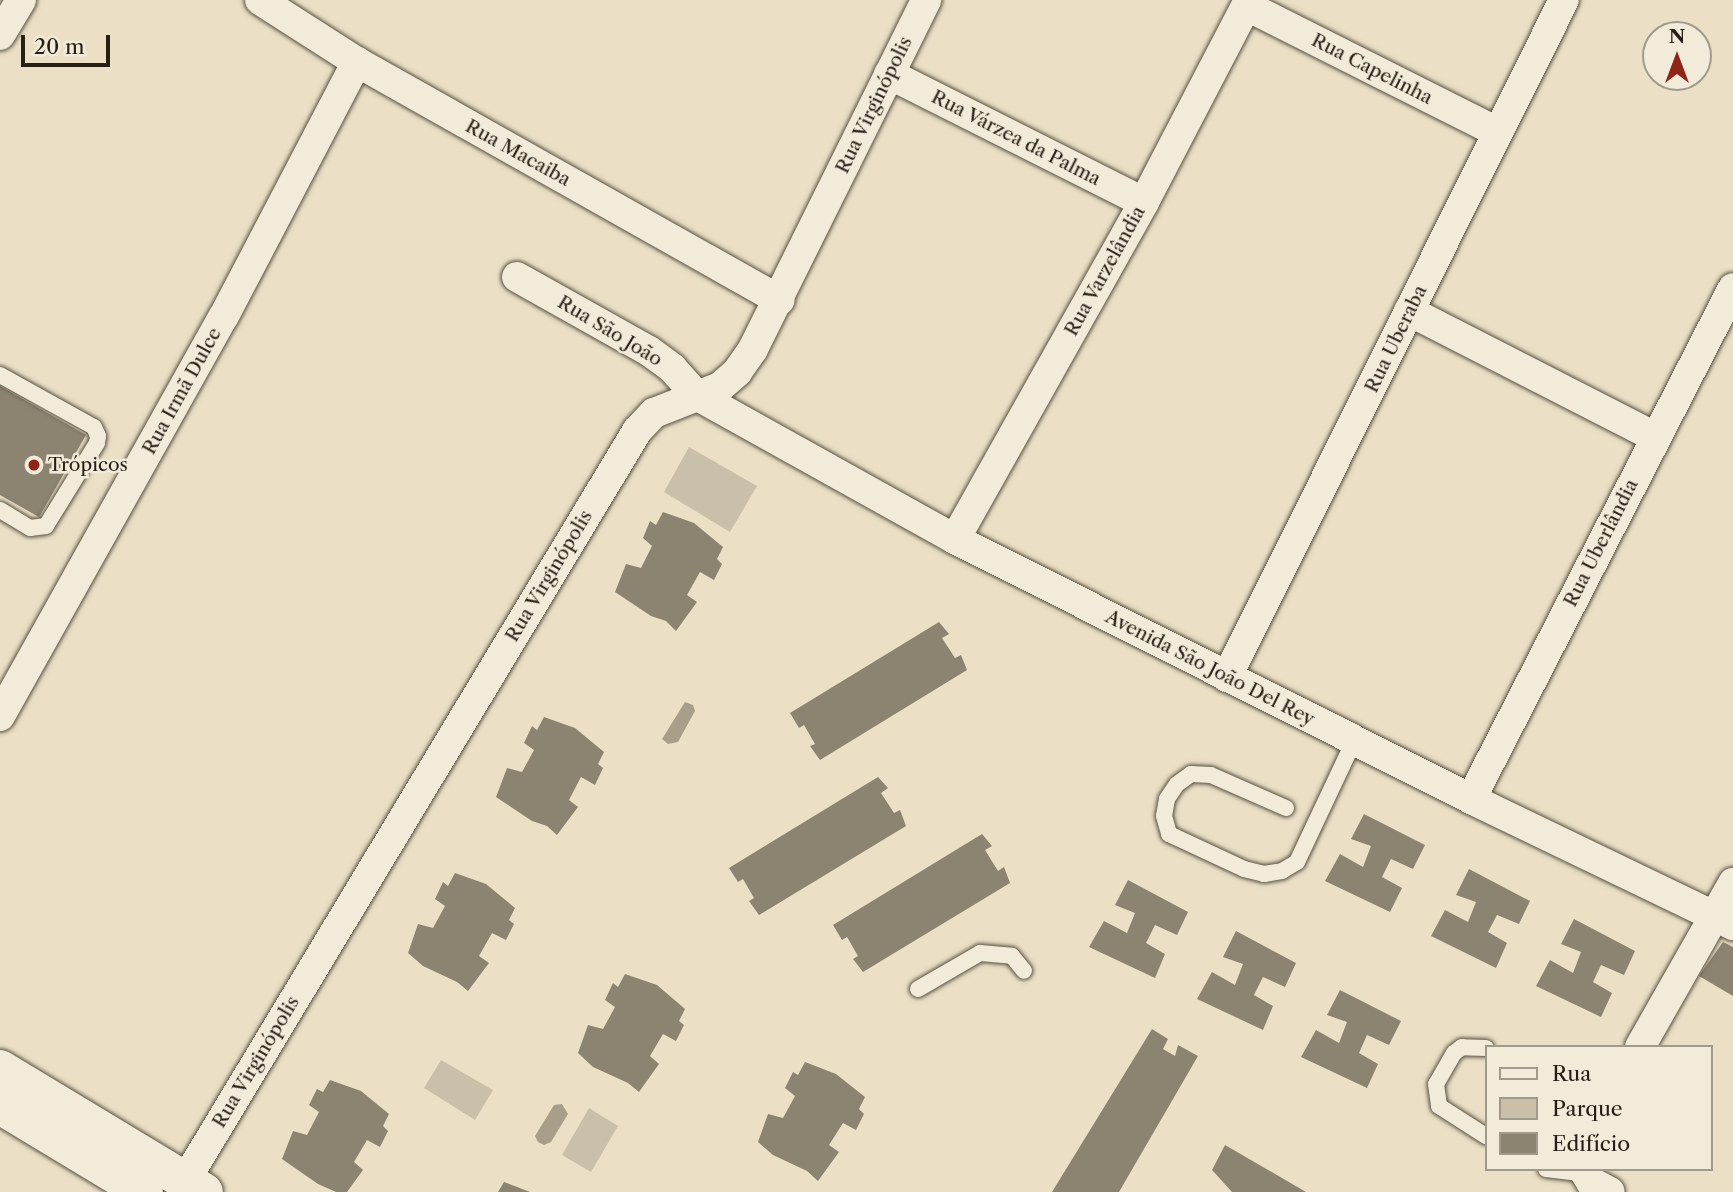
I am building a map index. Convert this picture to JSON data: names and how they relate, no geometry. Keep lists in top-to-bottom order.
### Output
{
  "streets": {
    "street": [
      "Rua Capelinha",
      "Rua Virginópolis",
      "Rua Várzea da Palma",
      "Rua Macaiba",
      "Rua Varzelândia",
      "Rua São João",
      "Rua Uberaba",
      "Rua Irmã Dulce",
      "Rua Uberlândia",
      "Avenida São João Del Rey"
    ]
  },
  "crossings": [
    ["Rua Capelinha", "Rua Varzelândia"],
    ["Rua Capelinha", "Rua Uberaba"],
    ["Rua Virginópolis", "Rua Várzea da Palma"],
    ["Rua Virginópolis", "Rua Macaiba"],
    ["Rua Virginópolis", "Rua São João"],
    ["Rua Virginópolis", "Avenida São João Del Rey"],
    ["Rua Várzea da Palma", "Rua Varzelândia"],
    ["Rua Macaiba", "Rua Irmã Dulce"],
    ["Rua Varzelândia", "Avenida São João Del Rey"],
    ["Rua São João", "Avenida São João Del Rey"],
    ["Rua Uberaba", "Avenida São João Del Rey"],
    ["Rua Uberlândia", "Avenida São João Del Rey"]
  ],
  "places": ["Trópicos"],
  "legend": ["Rua", "Parque", "Edifício"],
  "scale_bar": "20 m",
  "north": "top"
}
